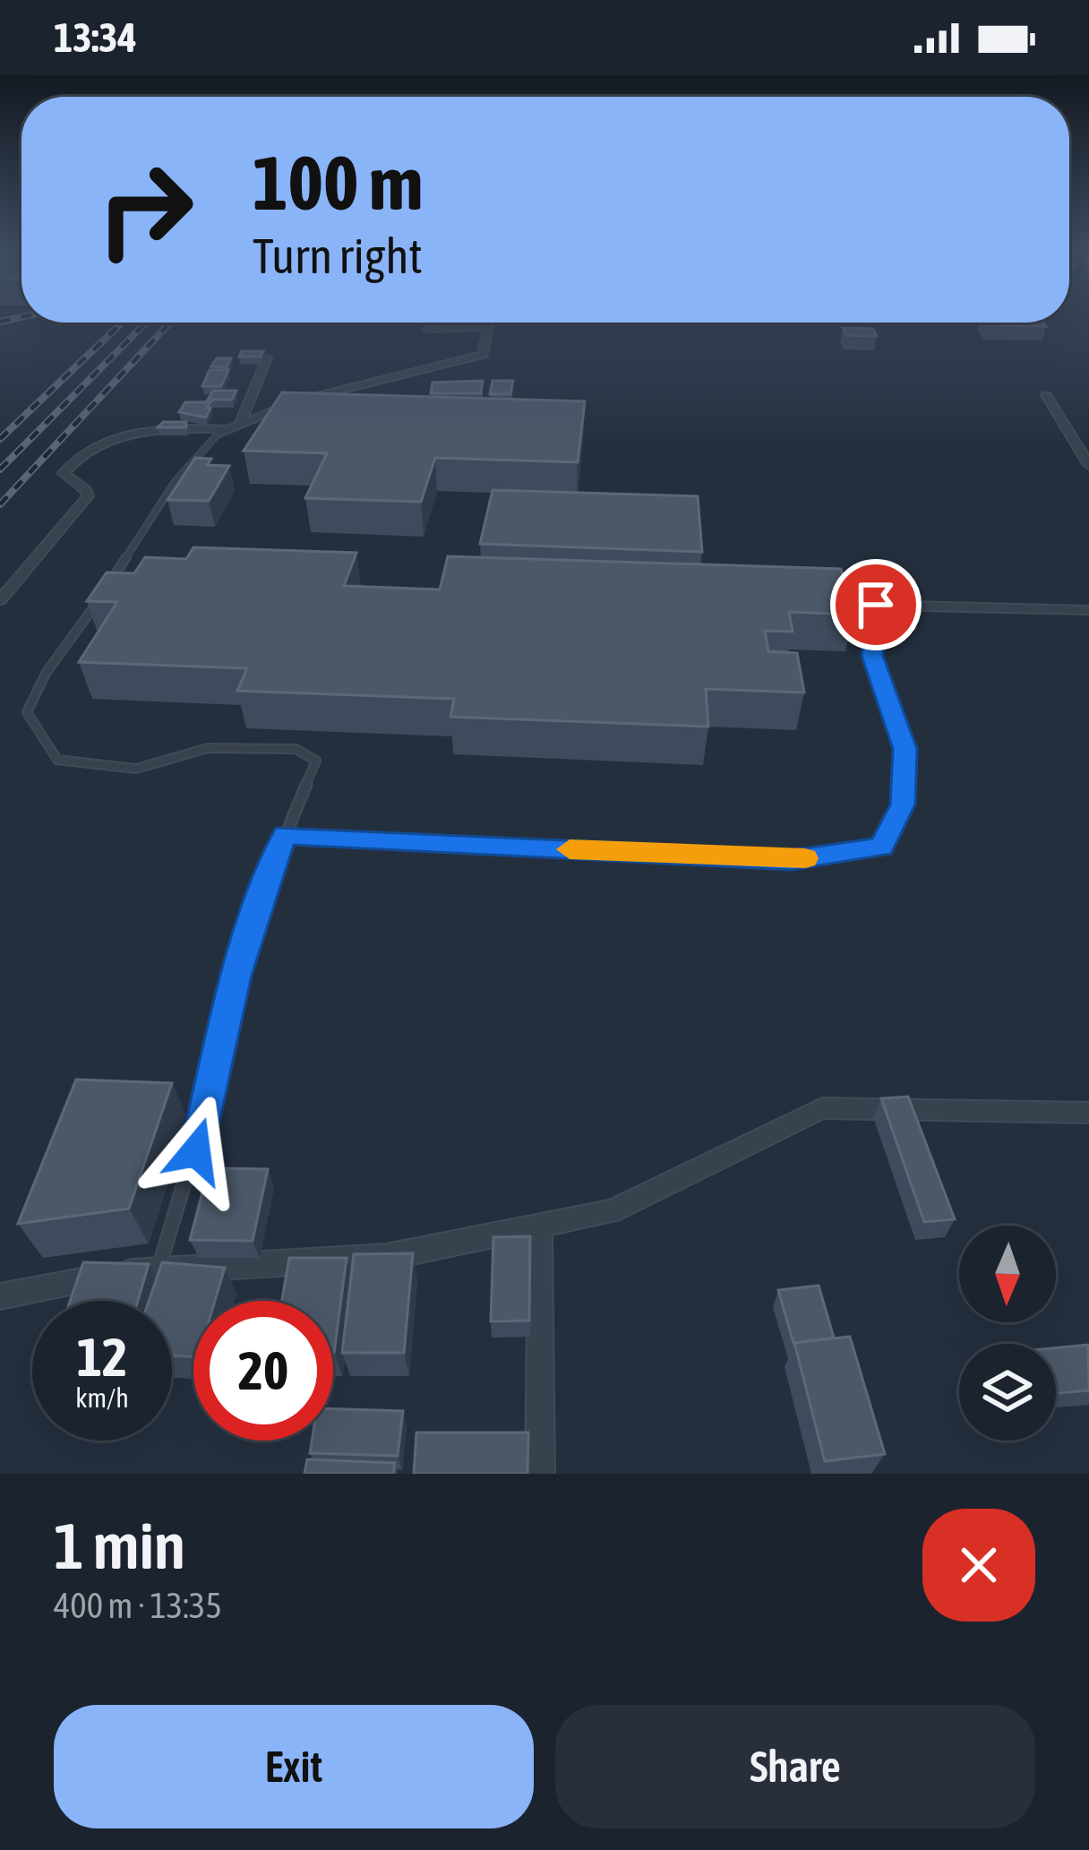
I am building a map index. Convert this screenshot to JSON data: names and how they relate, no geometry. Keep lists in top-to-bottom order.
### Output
{
  "north": "bottom",
  "page": {
    "status": "13:34",
    "turn": ["100 m", "Turn right"],
    "speed": "12 km/h",
    "limit": "20",
    "heading": ["1 min", "400 m · 13:35"],
    "buttons": ["Exit", "Share"]
  }
}
